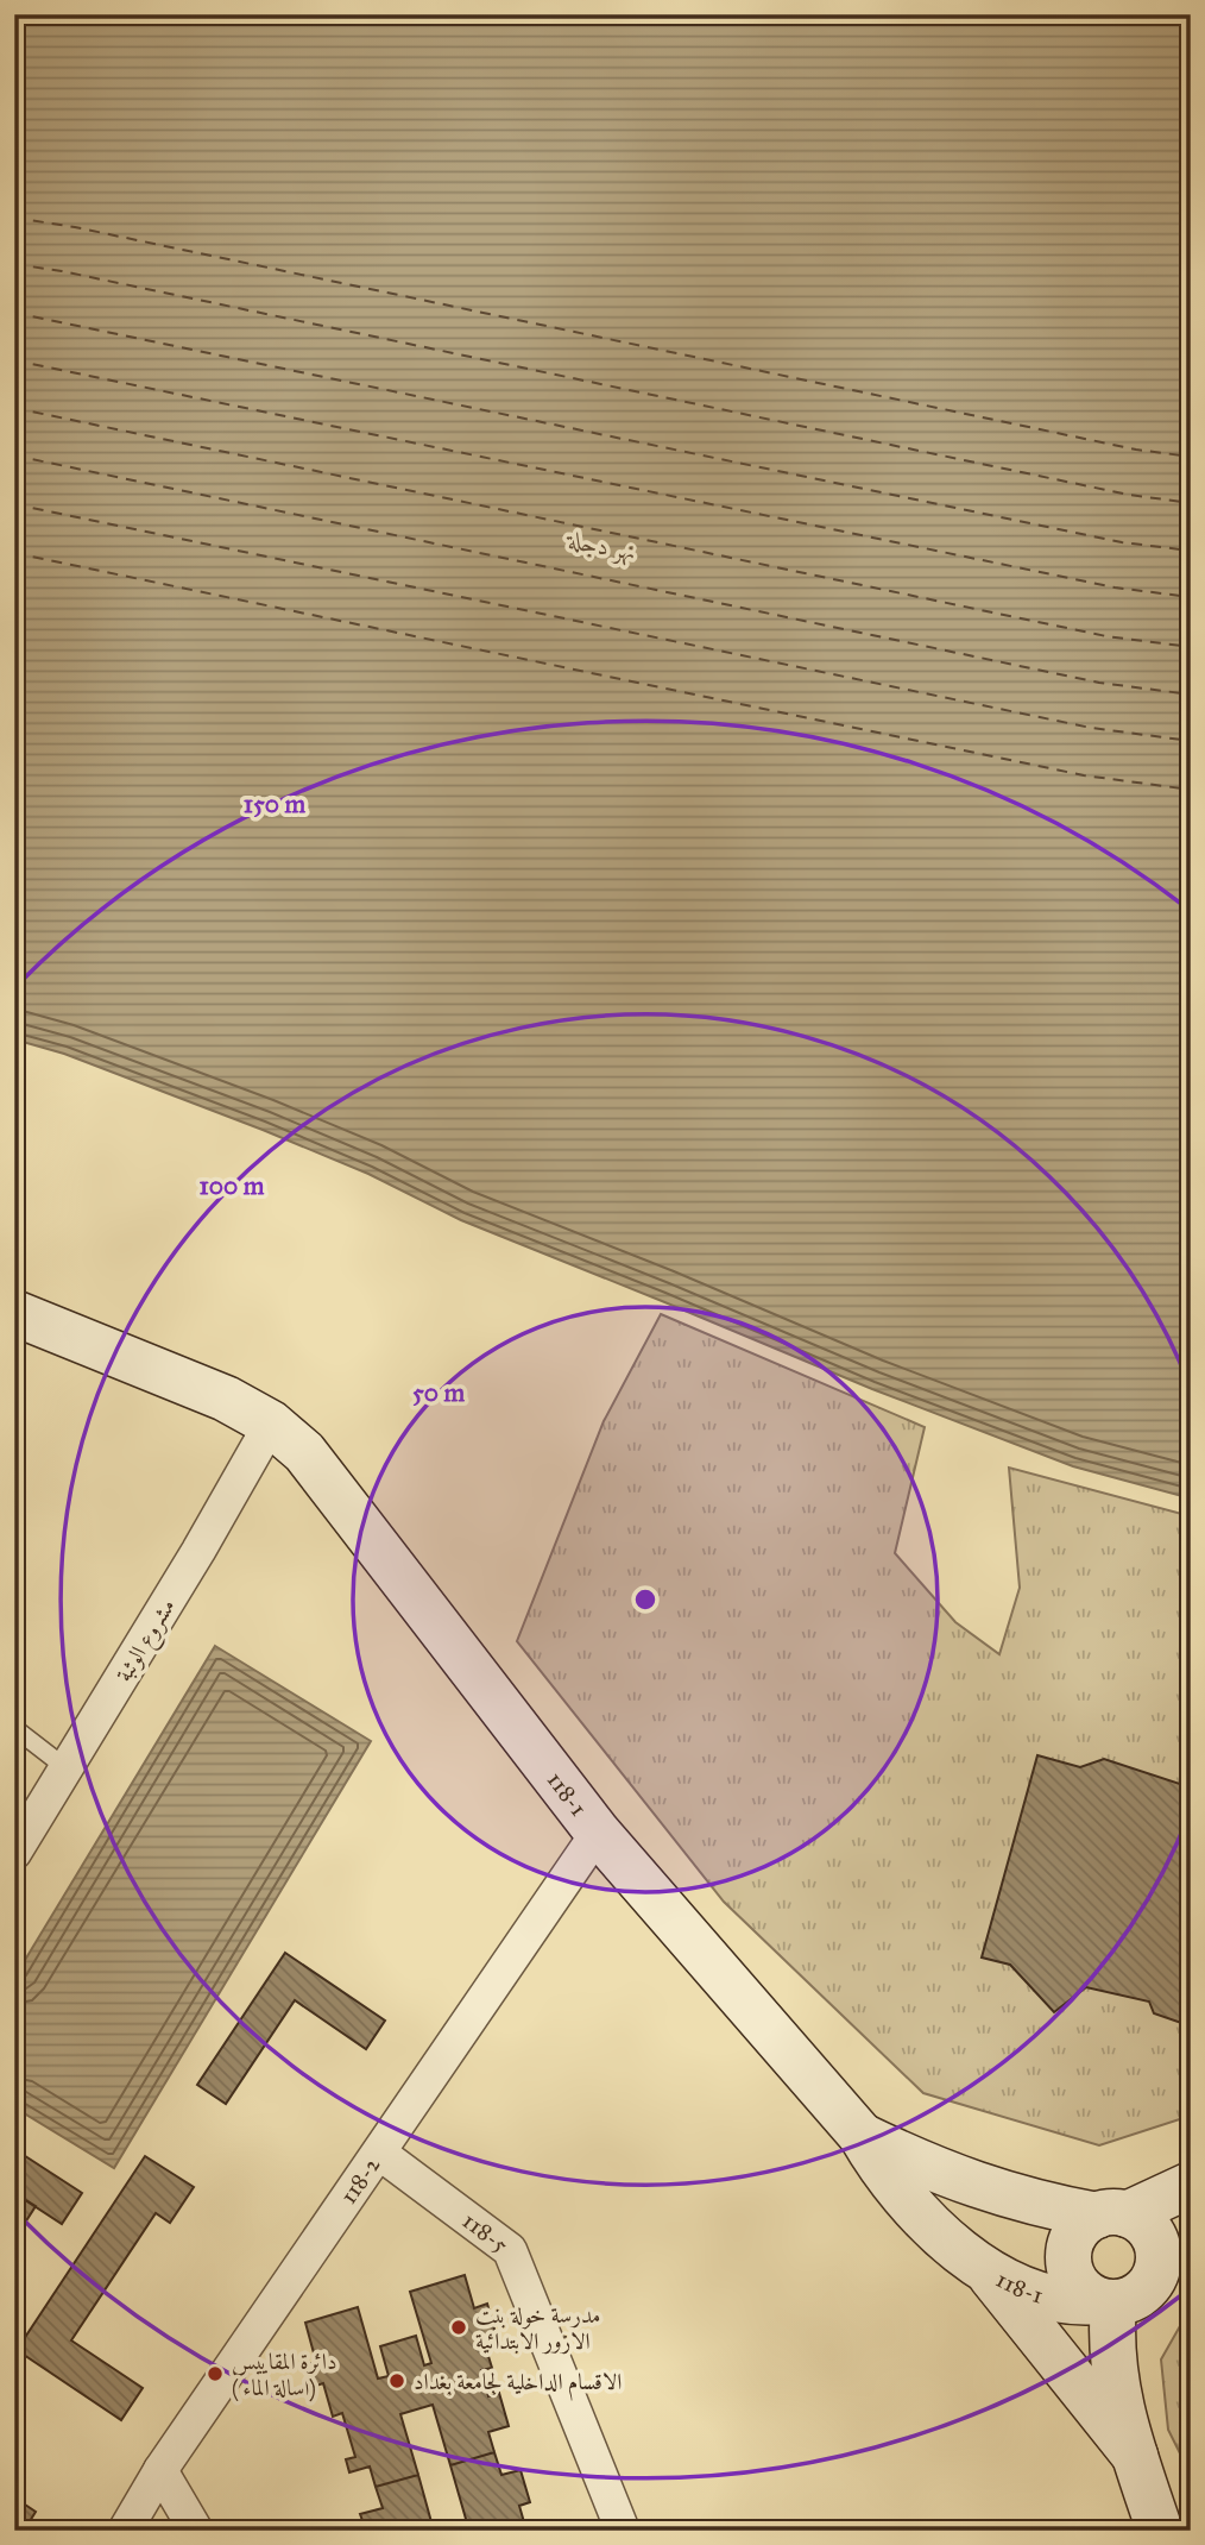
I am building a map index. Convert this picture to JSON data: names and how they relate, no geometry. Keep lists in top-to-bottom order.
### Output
{
  "streets": {
    "street": [
      "مشروع الوثبة",
      "118-1",
      "118-2",
      "118-5"
    ]
  },
  "crossings": [
    ["مشروع الوثبة", "118-1"],
    ["118-1", "118-2"],
    ["118-2", "118-5"]
  ],
  "water": ["نهر دجلة"],
  "places": ["مدرسة خولة بنت الازور الابتدائية", "دائرة المقاييس ( اسالة الماء)", "الاقسام الداخلية لجامعة بغداد"],
  "rings": ["150 m", "100 m", "50 m"]
}
